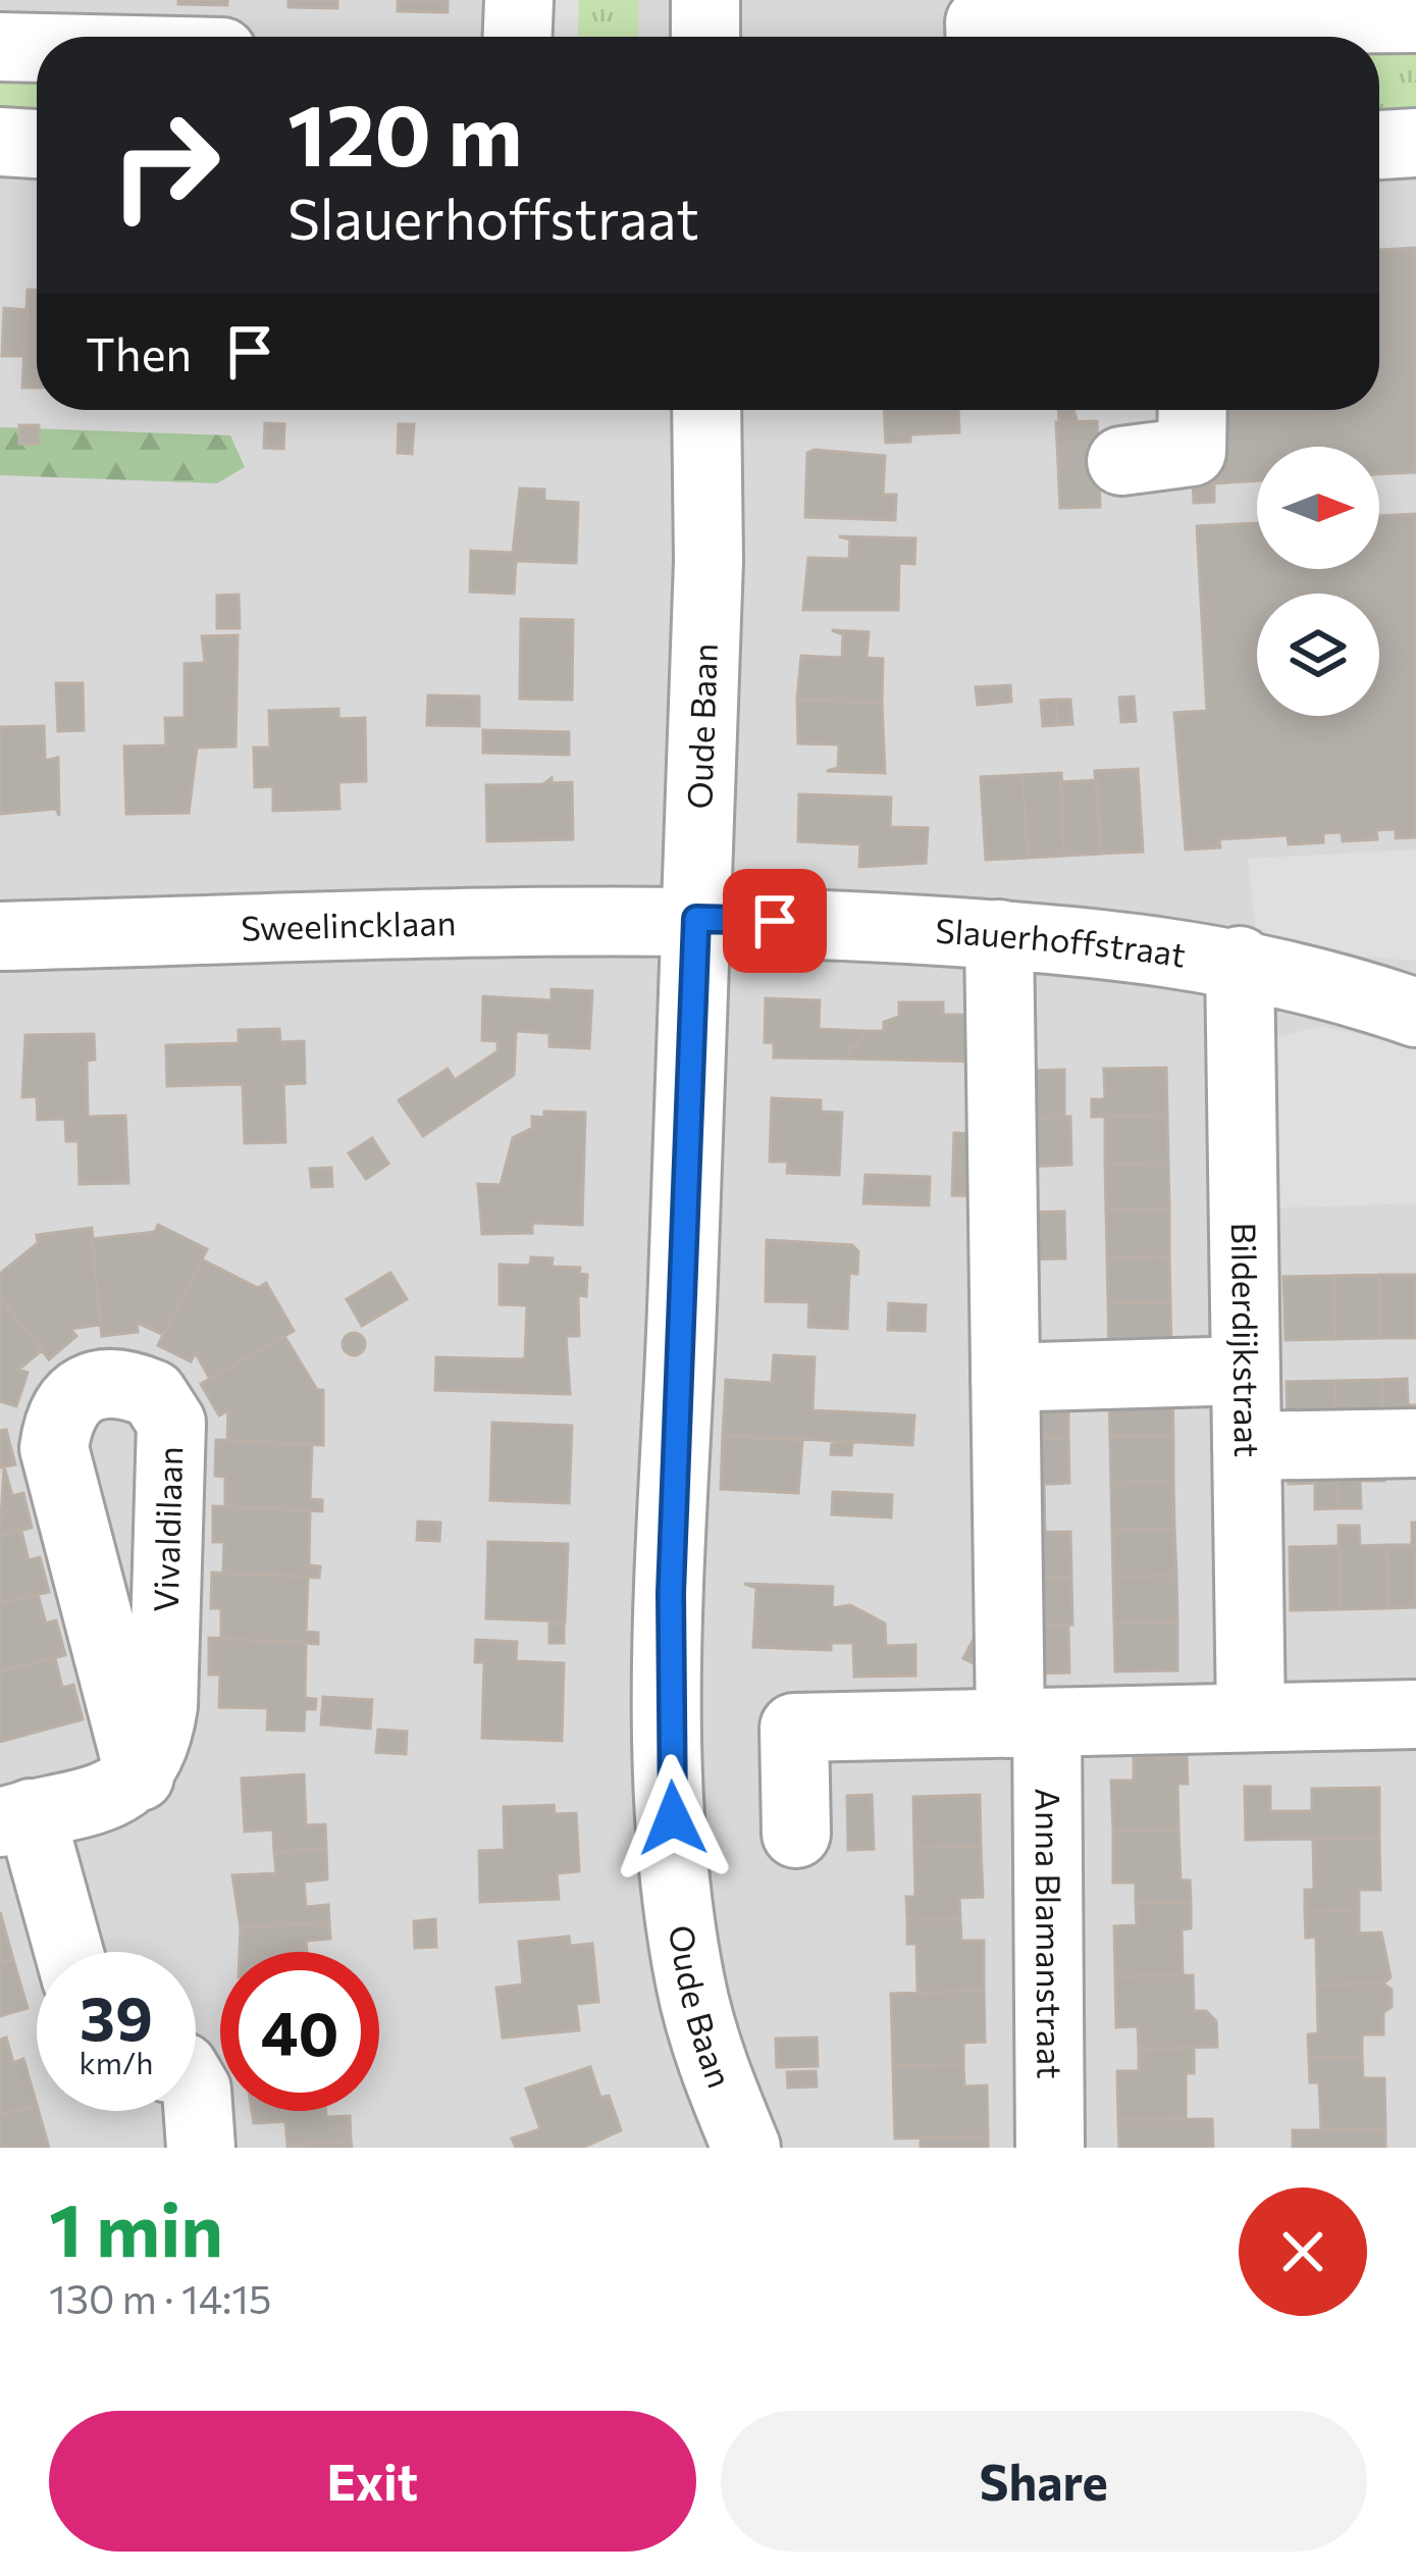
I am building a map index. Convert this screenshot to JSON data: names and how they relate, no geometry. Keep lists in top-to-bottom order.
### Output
{
  "streets": {
    "street": [
      "Oude Baan",
      "Sweelincklaan",
      "Slauerhoffstraat",
      "Bilderdijkstraat",
      "Vivaldilaan",
      "Anna Blamanstraat"
    ]
  },
  "crossings": [
    ["Oude Baan", "Sweelincklaan"],
    ["Oude Baan", "Slauerhoffstraat"],
    ["Sweelincklaan", "Slauerhoffstraat"],
    ["Slauerhoffstraat", "Bilderdijkstraat"],
    ["Slauerhoffstraat", "Anna Blamanstraat"]
  ],
  "north": "right",
  "page": {
    "turn": ["120 m", "Slauerhoffstraat"],
    "then": "Then",
    "speed": "39 km/h",
    "limit": "40",
    "heading": ["1 min", "130 m · 14:15"],
    "buttons": ["Exit", "Share"]
  }
}
